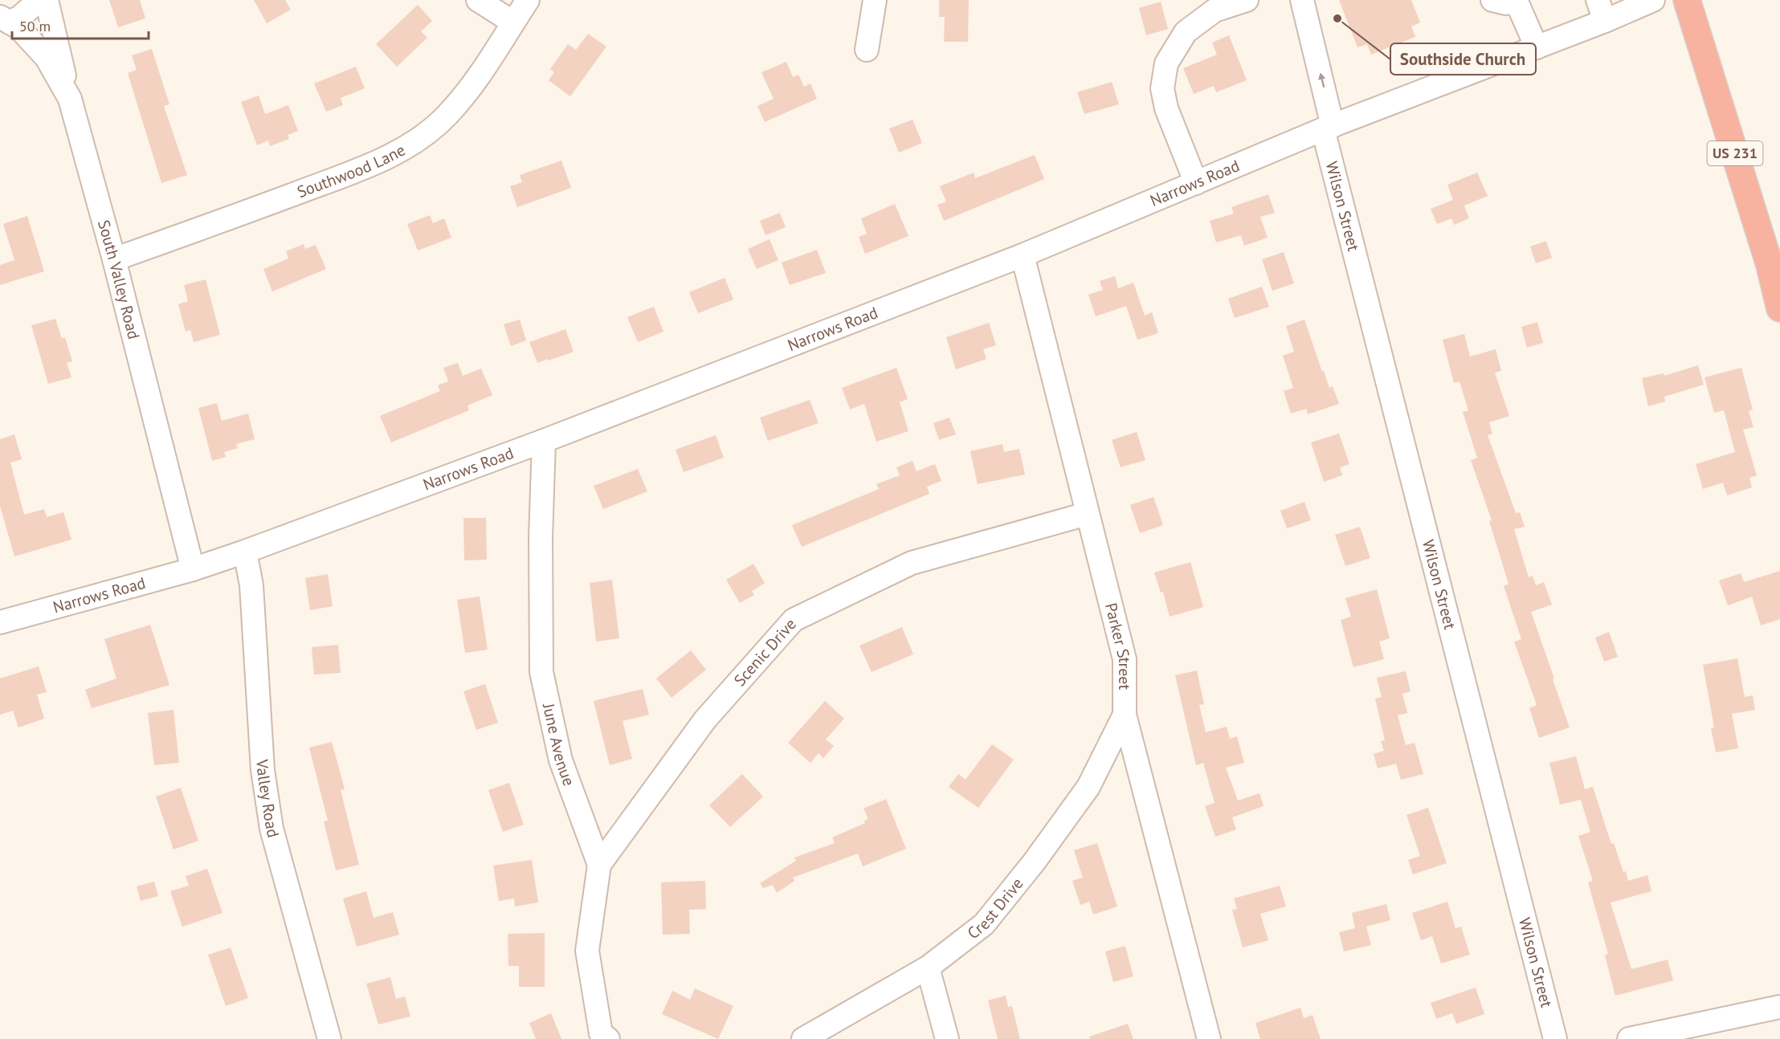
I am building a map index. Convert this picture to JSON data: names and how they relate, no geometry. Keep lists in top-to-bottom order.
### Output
{
  "streets": {
    "highway": ["US 231"],
    "street": [
      "Southwood Lane",
      "Narrows Road",
      "Wilson Street",
      "South Valley Road",
      "Parker Street",
      "Scenic Drive",
      "June Avenue",
      "Valley Road",
      "Crest Drive"
    ]
  },
  "crossings": [
    ["Southwood Lane", "South Valley Road"],
    ["Narrows Road", "Wilson Street"],
    ["Narrows Road", "South Valley Road"],
    ["Narrows Road", "Parker Street"],
    ["Narrows Road", "June Avenue"],
    ["Narrows Road", "Valley Road"],
    ["Parker Street", "Scenic Drive"],
    ["Parker Street", "Crest Drive"],
    ["Scenic Drive", "June Avenue"]
  ],
  "places": ["Southside Church"],
  "scale_bar": "50 m"
}
